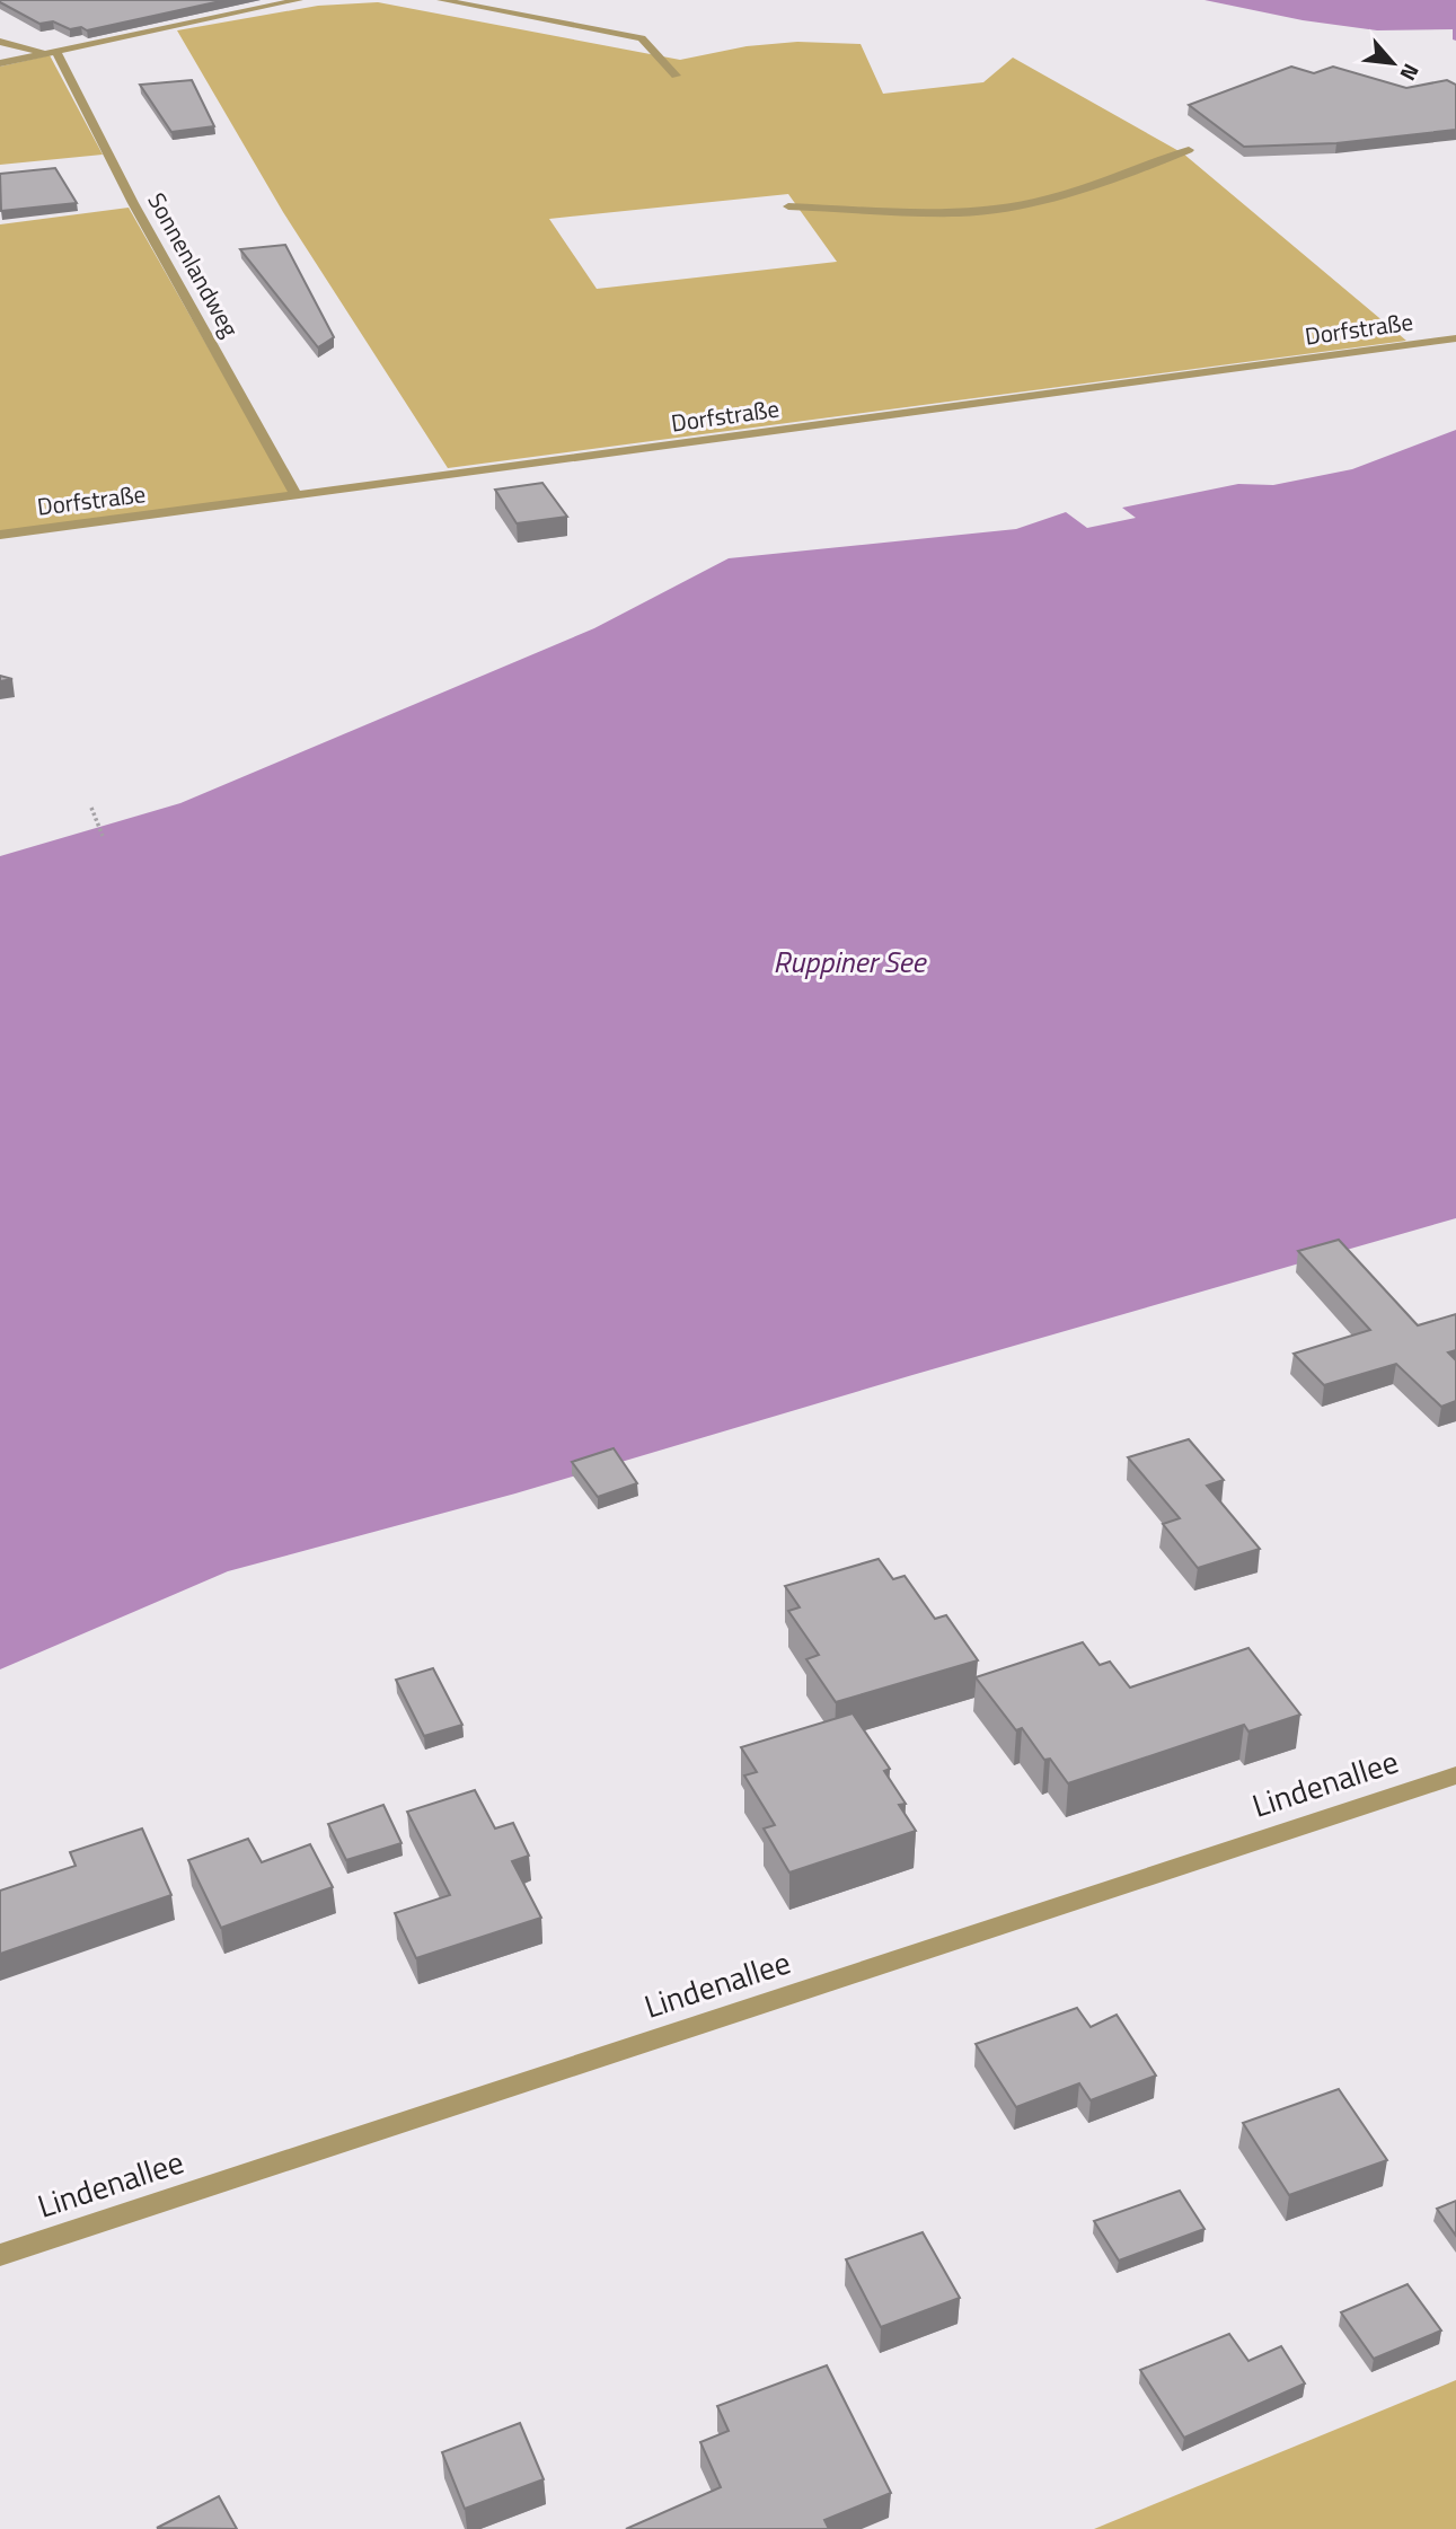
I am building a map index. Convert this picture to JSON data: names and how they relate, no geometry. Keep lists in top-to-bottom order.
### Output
{
  "streets": {
    "street": ["Sonnenlandweg", "Dorfstraße", "Lindenallee"]
  },
  "crossings": [
    ["Sonnenlandweg", "Dorfstraße"]
  ],
  "water": ["Ruppiner See"],
  "north": "bottom right"
}
